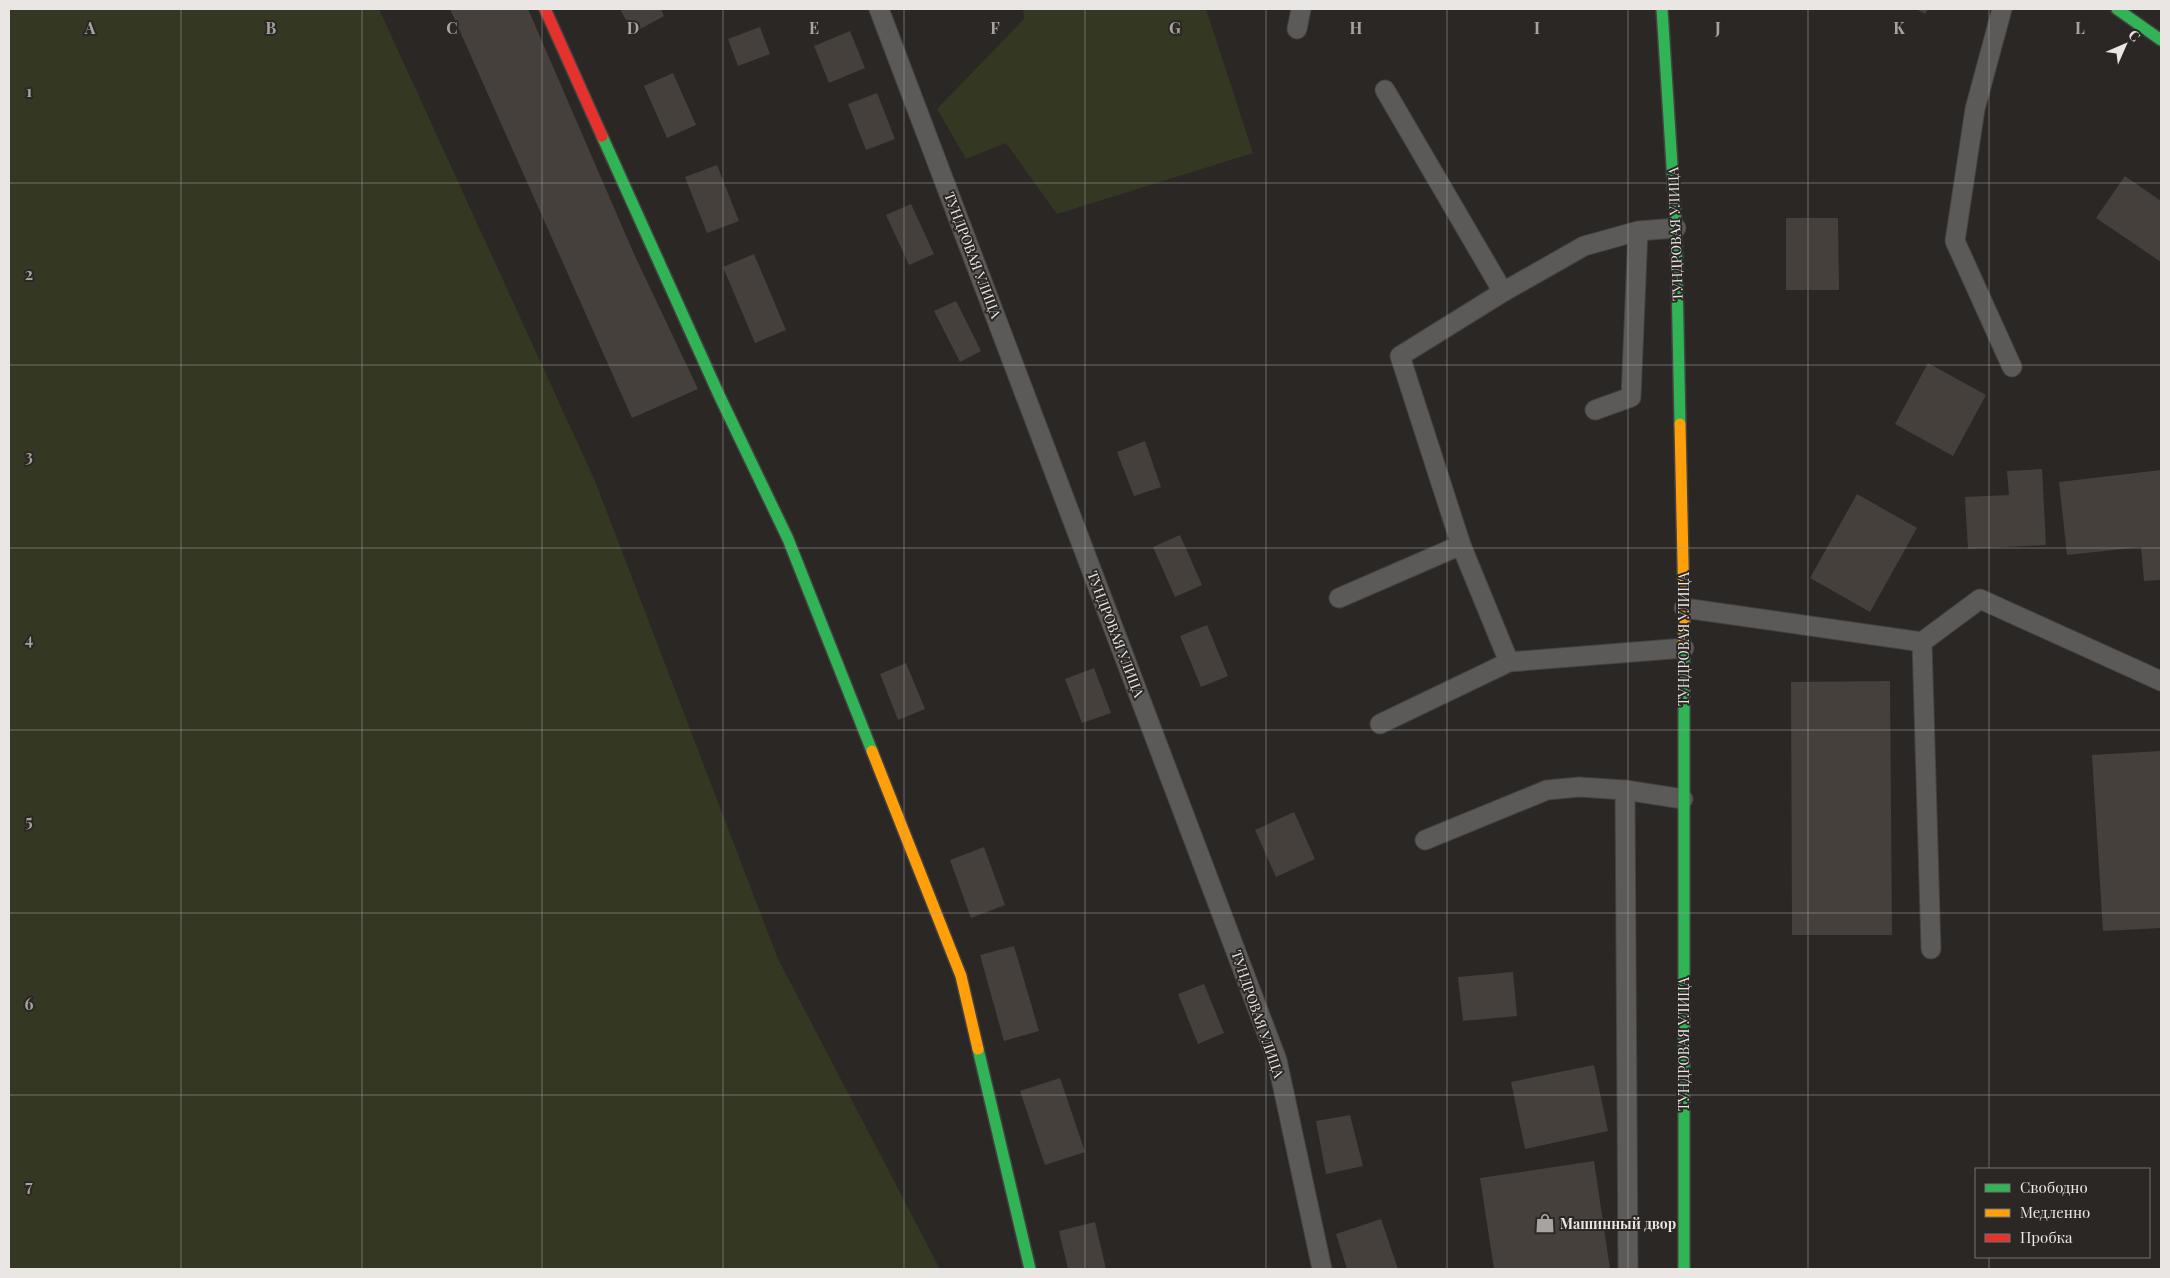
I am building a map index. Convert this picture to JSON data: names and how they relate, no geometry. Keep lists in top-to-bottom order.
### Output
{
  "streets": {
    "street": ["ТУНДРОВАЯ УЛИЦА"]
  },
  "places": {
    "shop": ["Машинный двор"]
  },
  "legend": ["Свободно", "Медленно", "Пробка"],
  "north": "top right",
  "grid": {
    "columns": [
      "A",
      "B",
      "C",
      "D",
      "E",
      "F",
      "G",
      "H",
      "I",
      "J",
      "K",
      "L"
    ],
    "rows": [
      "1",
      "2",
      "3",
      "4",
      "5",
      "6",
      "7"
    ]
  }
}
